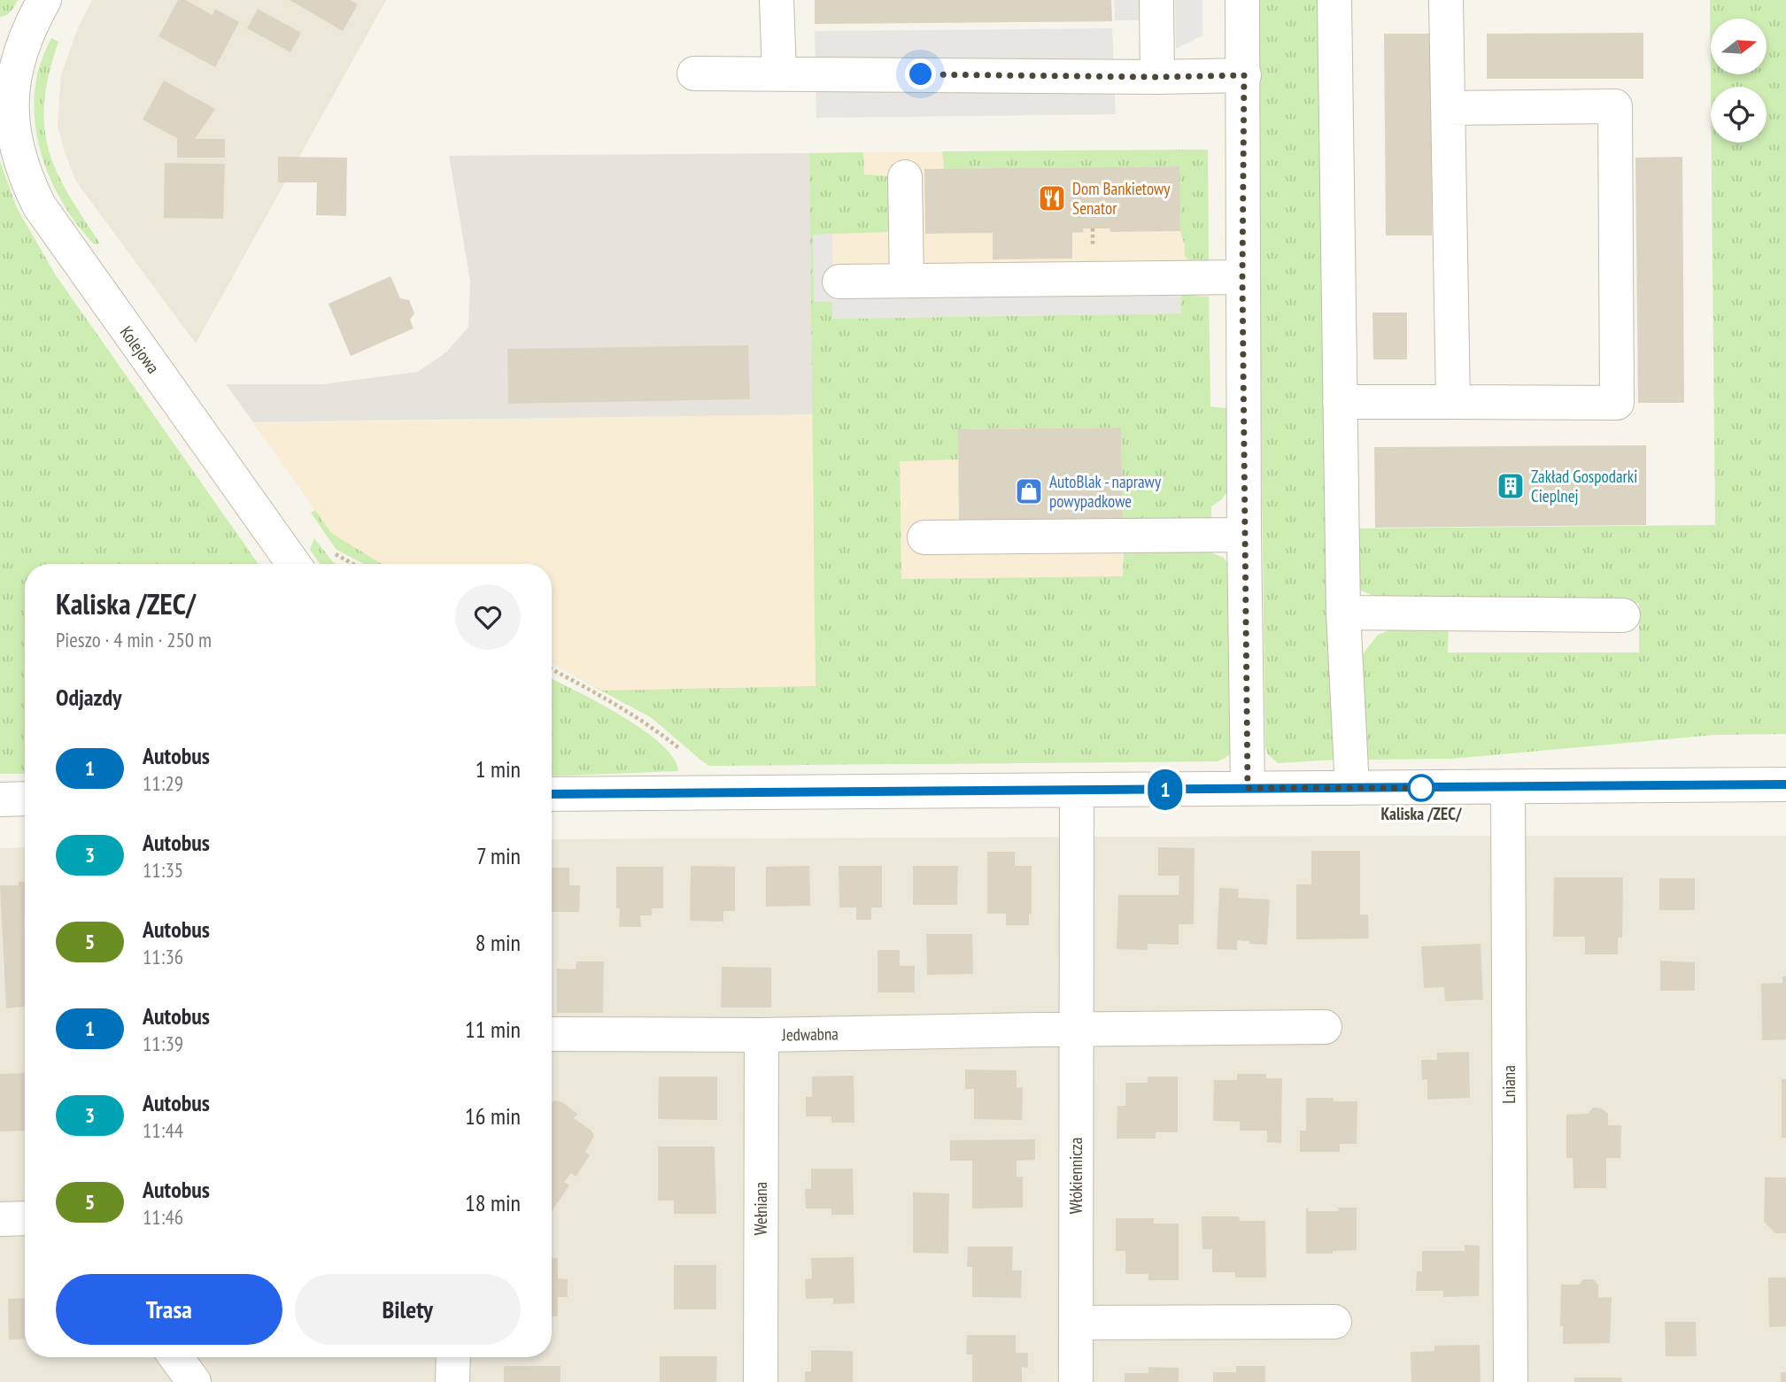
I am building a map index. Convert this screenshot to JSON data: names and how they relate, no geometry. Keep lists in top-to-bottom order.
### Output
{
  "streets": {
    "street": [
      "Kolejowa",
      "Jedwabna",
      "Lniana",
      "Włókiennicza",
      "Wełniana"
    ]
  },
  "crossings": [
    ["Jedwabna", "Włókiennicza"],
    ["Jedwabna", "Wełniana"]
  ],
  "places": {
    "restaurant": ["Dom Bankietowy Senator"],
    "building": ["Zakład Gospodarki Cieplnej"],
    "shop": ["AutoBlak - naprawy powypadkowe"],
    "other": ["Kaliska /ZEC/"]
  },
  "lines": ["bus line 1"],
  "north": "right",
  "page": {
    "on_map": "1",
    "heading": [
      ["Kaliska /ZEC/", "Pieszo · 4 min · 250 m"],
      "Odjazdy"
    ],
    "list": [
      {
        "mark": "1",
        "name": "Autobus",
        "note": "11:29",
        "value": "1 min"
      },
      {
        "mark": "3",
        "name": "Autobus",
        "note": "11:35",
        "value": "7 min"
      },
      {
        "mark": "5",
        "name": "Autobus",
        "note": "11:36",
        "value": "8 min"
      },
      {
        "mark": "1",
        "name": "Autobus",
        "note": "11:39",
        "value": "11 min"
      },
      {
        "mark": "3",
        "name": "Autobus",
        "note": "11:44",
        "value": "16 min"
      },
      {
        "mark": "5",
        "name": "Autobus",
        "note": "11:46",
        "value": "18 min"
      }
    ],
    "buttons": ["Trasa", "Bilety"]
  }
}
